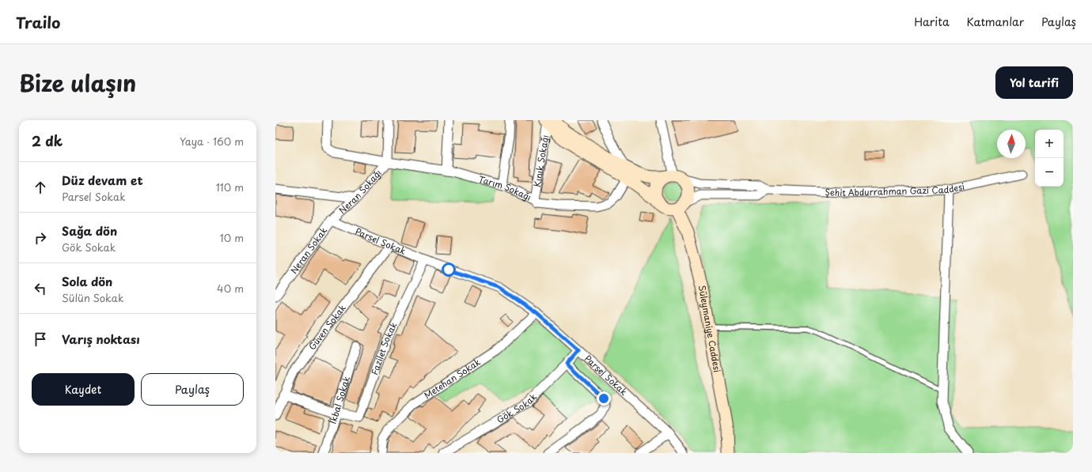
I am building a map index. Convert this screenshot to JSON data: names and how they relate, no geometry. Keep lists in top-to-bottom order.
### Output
{
  "streets": {
    "street": [
      "Kınık Sokağı",
      "Tarım Sokağı",
      "Şehit Abdurrahman Gazi Caddesi",
      "Neran Sokağı",
      "Parsel Sokak",
      "Neran Sokak",
      "Güven Sokak",
      "Süleymaniye Caddesi",
      "Fazilet Sokak",
      "Metehan Sokak",
      "İkbal Sokak",
      "Gök Sokak"
    ]
  },
  "crossings": [
    ["Kınık Sokağı", "Tarım Sokağı"],
    ["Tarım Sokağı", "Neran Sokağı"],
    ["Neran Sokağı", "Parsel Sokak"],
    ["Neran Sokağı", "Neran Sokak"],
    ["Parsel Sokak", "Neran Sokak"],
    ["Parsel Sokak", "Güven Sokak"],
    ["Parsel Sokak", "Fazilet Sokak"],
    ["Parsel Sokak", "Metehan Sokak"],
    ["Parsel Sokak", "Gök Sokak"],
    ["Fazilet Sokak", "İkbal Sokak"]
  ],
  "north": "top",
  "page": {
    "header": "Trailo",
    "nav": ["Harita", "Katmanlar", "Paylaş"],
    "title": "Bize ulaşın",
    "buttons": [
      "Yol tarifi",
      ["Kaydet", "Paylaş"]
    ],
    "heading": ["2 dk", "Yaya · 160 m"],
    "map_buttons": ["+", "−"],
    "list": [
      ["Düz devam et", "Parsel Sokak", "110 m"],
      ["Sağa dön", "Gök Sokak", "10 m"],
      ["Sola dön", "Sülün Sokak", "40 m"],
      "Varış noktası"
    ]
  }
}
